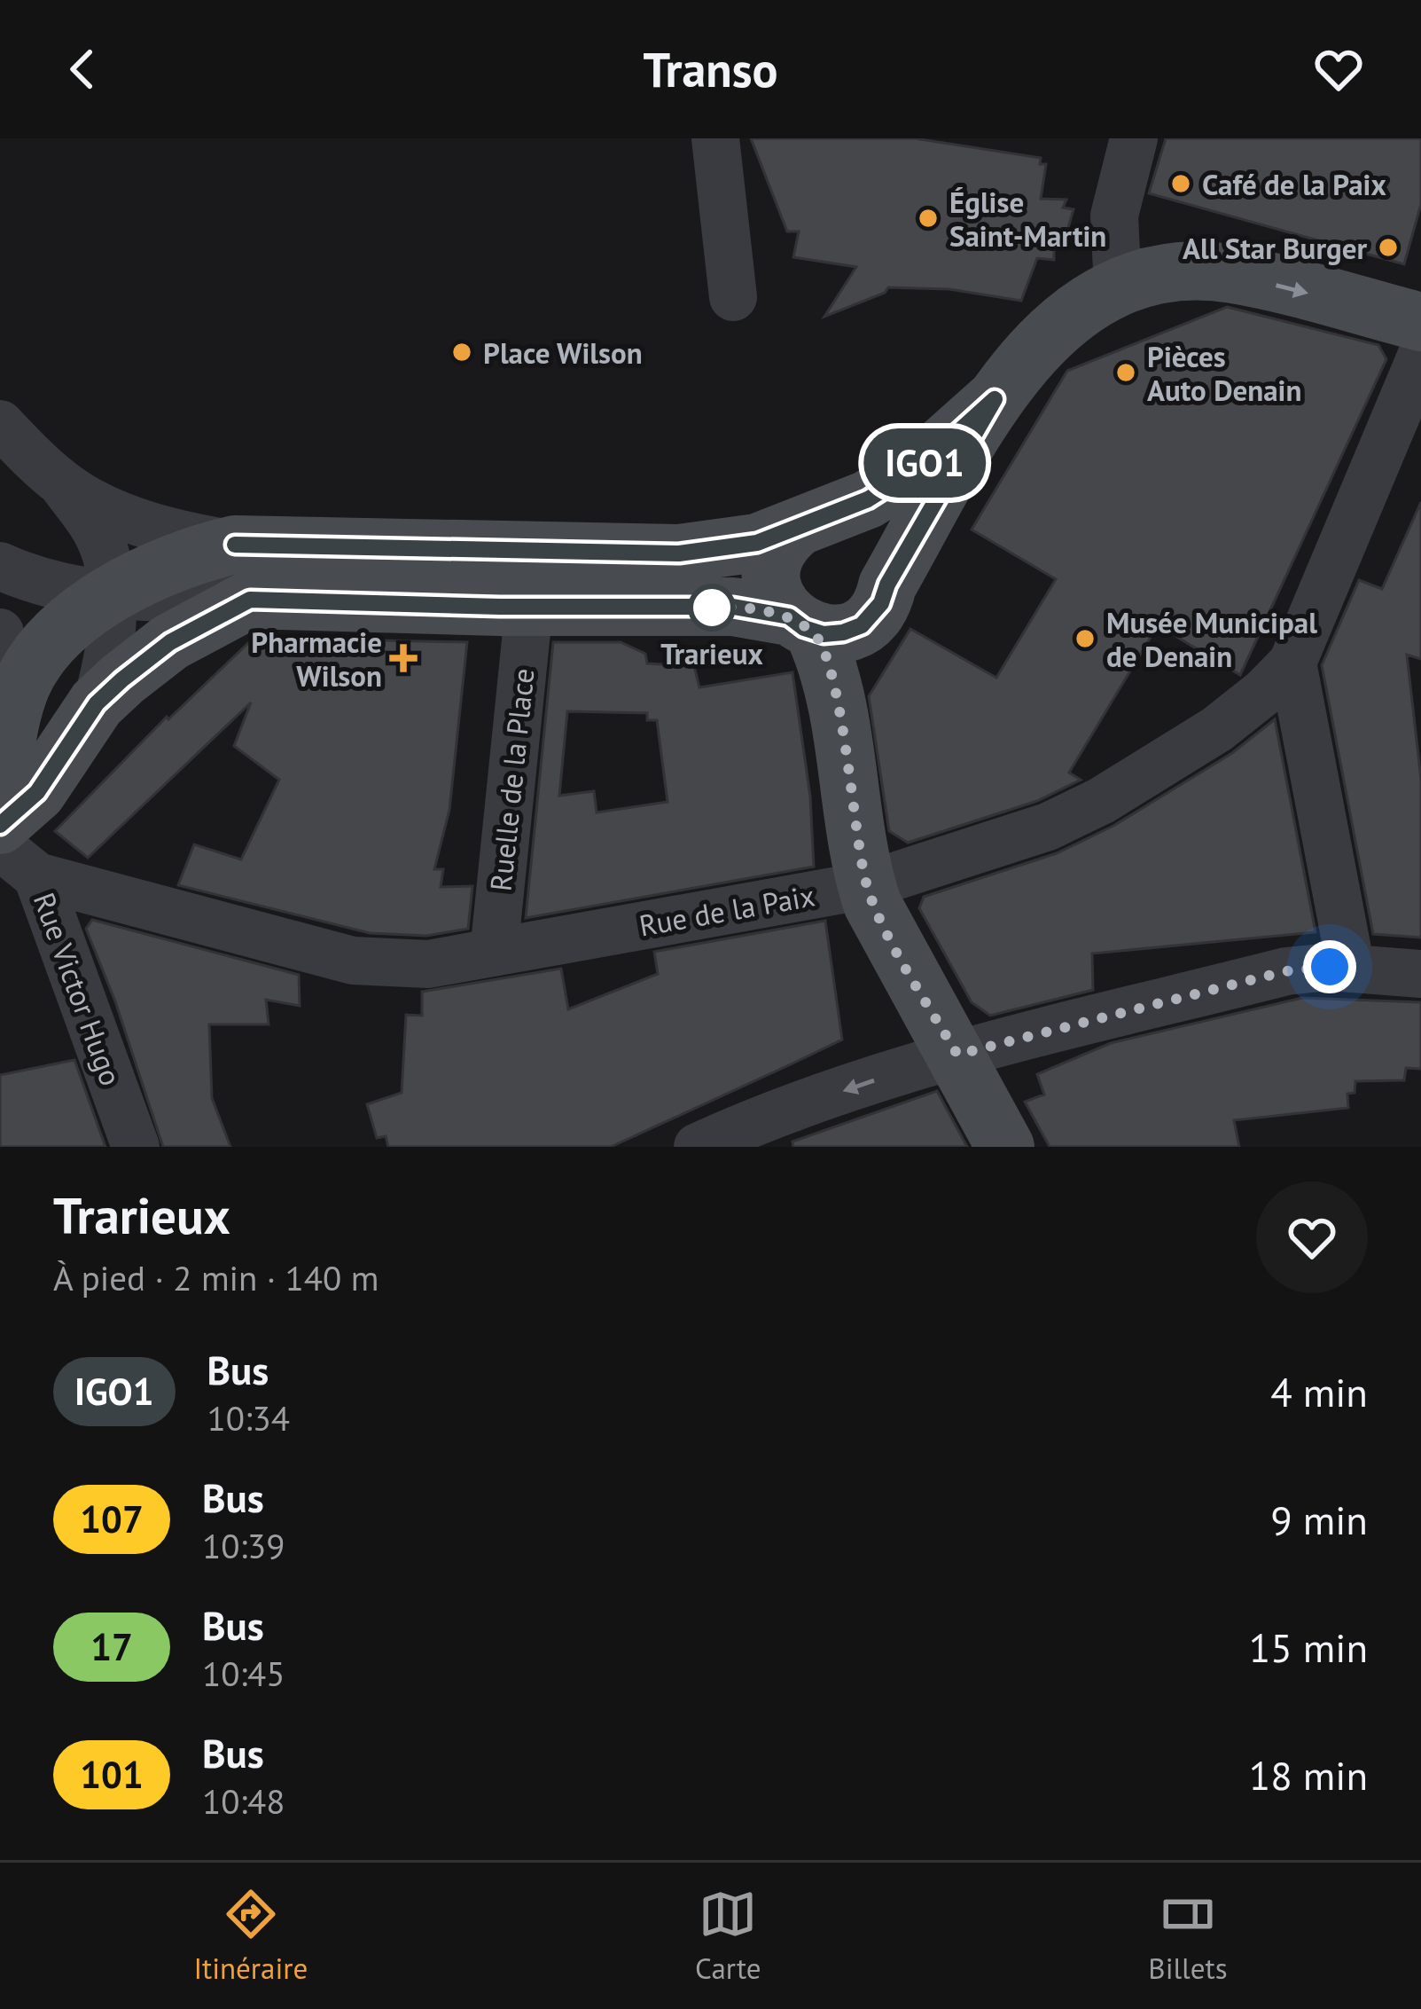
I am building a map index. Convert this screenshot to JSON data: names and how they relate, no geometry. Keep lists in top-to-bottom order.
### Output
{
  "streets": {
    "street": ["Ruelle de la Place", "Rue de la Paix", "Rue Victor Hugo"]
  },
  "crossings": [
    ["Ruelle de la Place", "Rue de la Paix"],
    ["Rue de la Paix", "Rue Victor Hugo"]
  ],
  "places": {
    "other": [
      "Café de la Paix",
      "Église Saint-Martin",
      "All Star Burger",
      "Place Wilson",
      "Pièces Auto Denain",
      "Trarieux",
      "Musée Municipal de Denain"
    ],
    "health": ["Pharmacie Wilson"]
  },
  "lines": ["bus line IGO1"],
  "page": {
    "header": "Transo",
    "on_map": "IGO1",
    "heading": ["Trarieux", "À pied · 2 min · 140 m"],
    "list": [
      {
        "mark": "IGO1",
        "name": "Bus",
        "note": "10:34",
        "value": "4 min"
      },
      {
        "mark": "107",
        "name": "Bus",
        "note": "10:39",
        "value": "9 min"
      },
      {
        "mark": "17",
        "name": "Bus",
        "note": "10:45",
        "value": "15 min"
      },
      {
        "mark": "101",
        "name": "Bus",
        "note": "10:48",
        "value": "18 min"
      }
    ],
    "tabs": ["Itinéraire", "Carte", "Billets"]
  }
}
